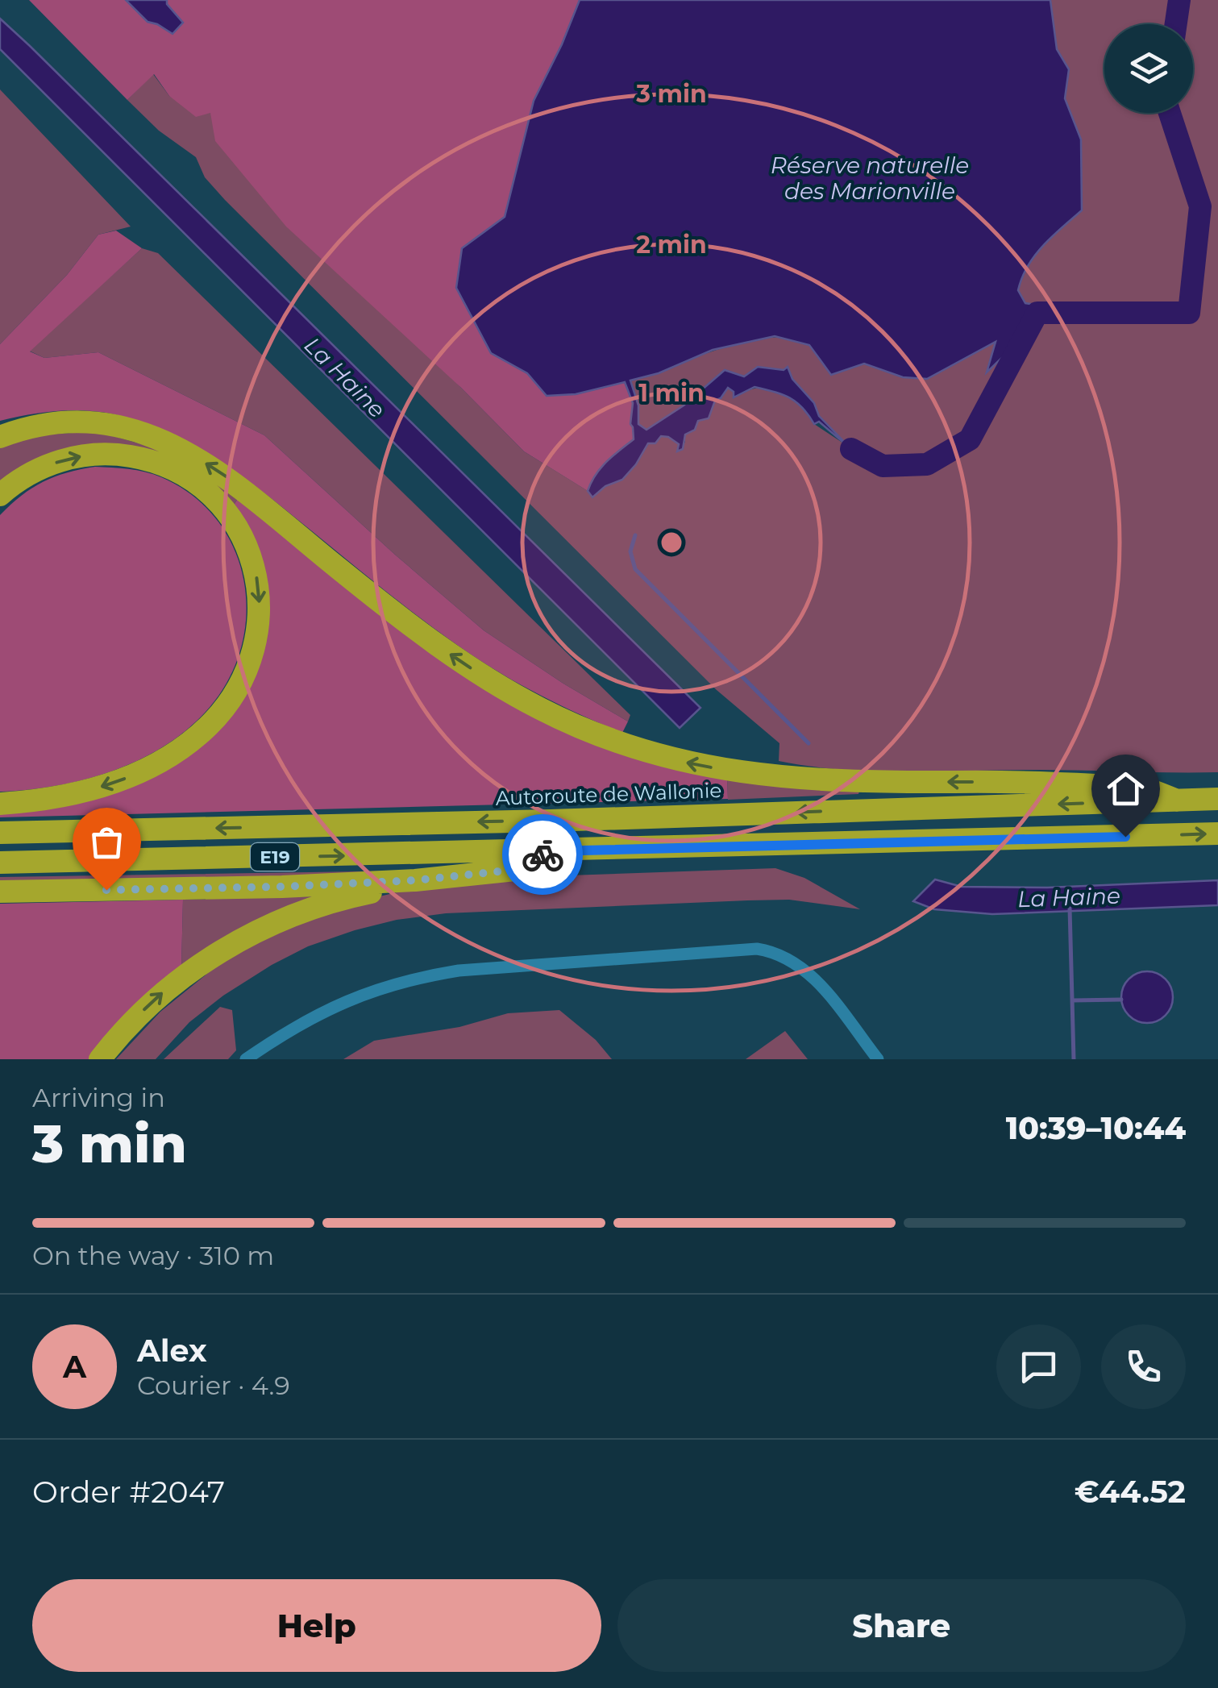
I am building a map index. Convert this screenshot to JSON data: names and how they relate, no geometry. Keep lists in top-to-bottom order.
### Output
{
  "streets": {
    "highway": ["Autoroute de Wallonie", "E19"]
  },
  "water": ["Réserve naturelle des Marionville", "La Haine"],
  "page": {
    "heading": ["3 min", "Arriving in", "10:39–10:44"],
    "panel": [
      "Alex",
      "Courier · 4.9",
      "Order #2047",
      "€44.52"
    ],
    "bar": "On the way · 310 m",
    "round": "A",
    "buttons": ["Help", "Share"]
  },
  "rings": ["3 min", "2 min", "1 min"]
}
